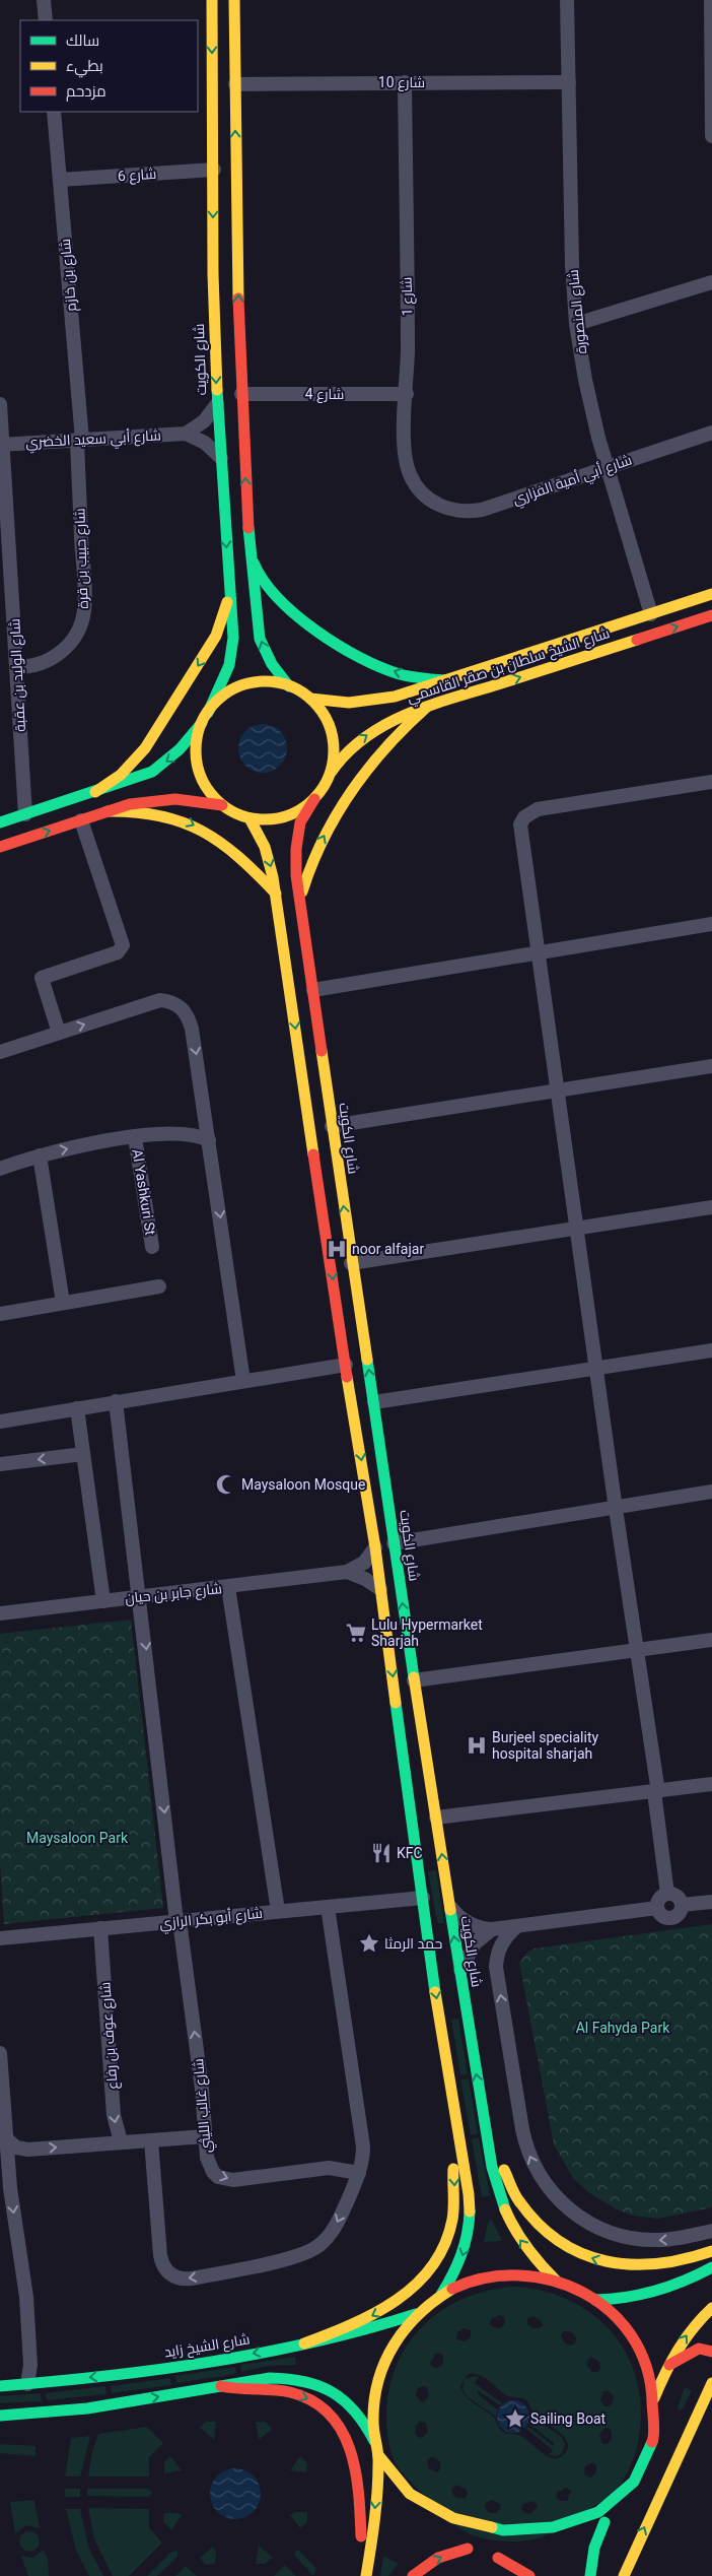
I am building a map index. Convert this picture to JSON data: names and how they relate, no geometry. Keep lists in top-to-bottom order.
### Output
{
  "streets": {
    "main road": ["شارع الكويت", "شارع الشيخ سلطان بن صقر القاسمي", "شارع الشيخ زايد"],
    "street": [
      "شارع 10",
      "شارع 6",
      "شارع بن خازم",
      "شارع 1",
      "شارع المنصورة",
      "شارع 4",
      "شارع أبي سعيد الخضري",
      "شارع أبي أمية الفزاري",
      "شارع حبيب بن قرة",
      "شارع الوليد بن عقبة",
      "Al Yashkuri St",
      "شارع جابر بن حيان",
      "شارع أبو بكر الرازي",
      "شارع عوف بن رفاع",
      "شارع غالب الليثي"
    ]
  },
  "crossings": [
    ["شارع 10", "شارع 1"],
    ["شارع 10", "شارع المنصورة"],
    ["شارع 6", "شارع بن خازم"],
    ["شارع 6", "شارع الكويت"],
    ["شارع بن خازم", "شارع أبي سعيد الخضري"],
    ["شارع بن خازم", "شارع حبيب بن قرة"],
    ["شارع 1", "شارع 4"],
    ["شارع 1", "شارع أبي أمية الفزاري"],
    ["شارع المنصورة", "شارع أبي أمية الفزاري"],
    ["شارع المنصورة", "شارع الشيخ سلطان بن صقر القاسمي"],
    ["شارع الكويت", "شارع الشيخ سلطان بن صقر القاسمي"],
    ["شارع أبي سعيد الخضري", "شارع حبيب بن قرة"],
    ["شارع أبي سعيد الخضري", "شارع الوليد بن عقبة"],
    ["شارع حبيب بن قرة", "شارع الوليد بن عقبة"],
    ["شارع جابر بن حيان", "شارع غالب الليثي"],
    ["شارع أبو بكر الرازي", "شارع عوف بن رفاع"],
    ["شارع أبو بكر الرازي", "شارع غالب الليثي"]
  ],
  "parks": ["Maysaloon Park", "Al Fahyda Park"],
  "places": {
    "hospital": ["noor alfajar", "Burjeel speciality hospital sharjah"],
    "mosque": ["Maysaloon Mosque"],
    "supermarket": ["Lulu Hypermarket Sharjah"],
    "restaurant": ["KFC"],
    "place": ["حمد الرمثا", "Sailing Boat"]
  },
  "legend": ["سالك", "بطيء", "مزدحم"]
}
